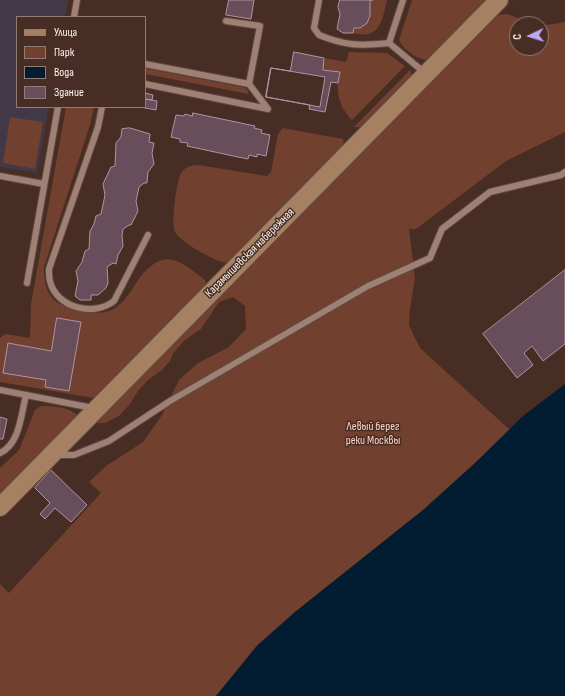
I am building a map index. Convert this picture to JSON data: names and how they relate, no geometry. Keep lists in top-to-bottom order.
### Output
{
  "streets": {
    "street": ["Карамышевская набережная"]
  },
  "parks": ["Левый берег реки Москвы"],
  "legend": [
    "Улица",
    "Парк",
    "Вода",
    "Здание"
  ],
  "north": "left"
}
